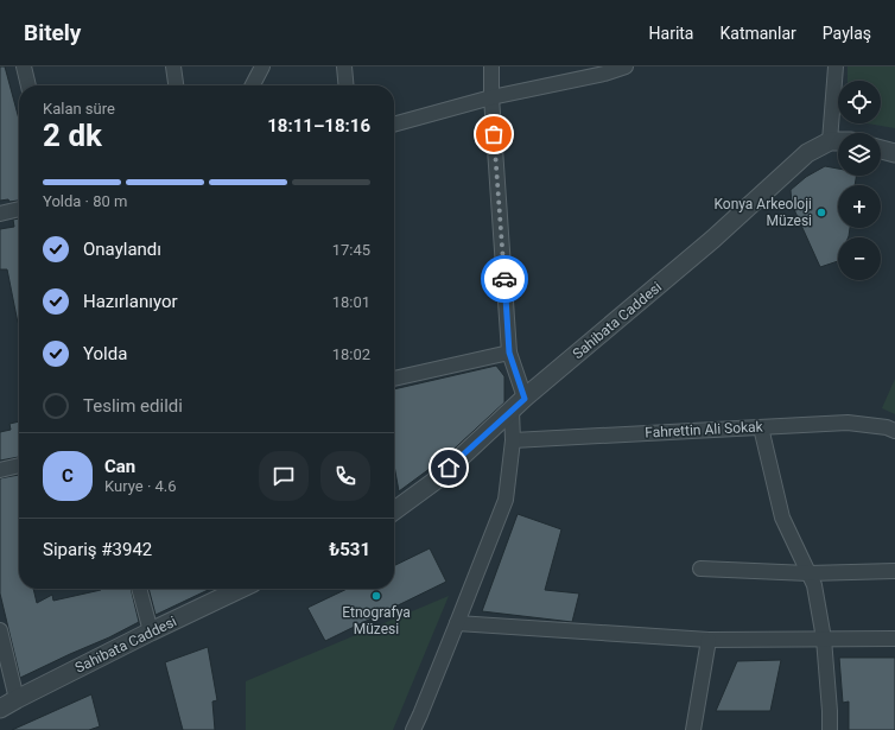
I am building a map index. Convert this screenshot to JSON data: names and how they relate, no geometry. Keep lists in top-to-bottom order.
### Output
{
  "streets": {
    "street": ["Sahibata Caddesi", "Fahrettin Ali Sokak"]
  },
  "places": ["Konya Arkeoloji Müzesi", "Etnografya Müzesi"],
  "page": {
    "header": "Bitely",
    "nav": ["Harita", "Katmanlar", "Paylaş"],
    "map_buttons": ["+", "−"],
    "heading": ["2 dk", "Kalan süre", "18:11–18:16"],
    "panel": [
      "Can",
      "Kurye · 4.6",
      "Sipariş #3942",
      "₺531"
    ],
    "bar": "Yolda · 80 m",
    "list": [
      ["Onaylandı", "17:45"],
      ["Hazırlanıyor", "18:01"],
      ["Yolda", "18:02"],
      "Teslim edildi"
    ],
    "round": "C"
  }
}
